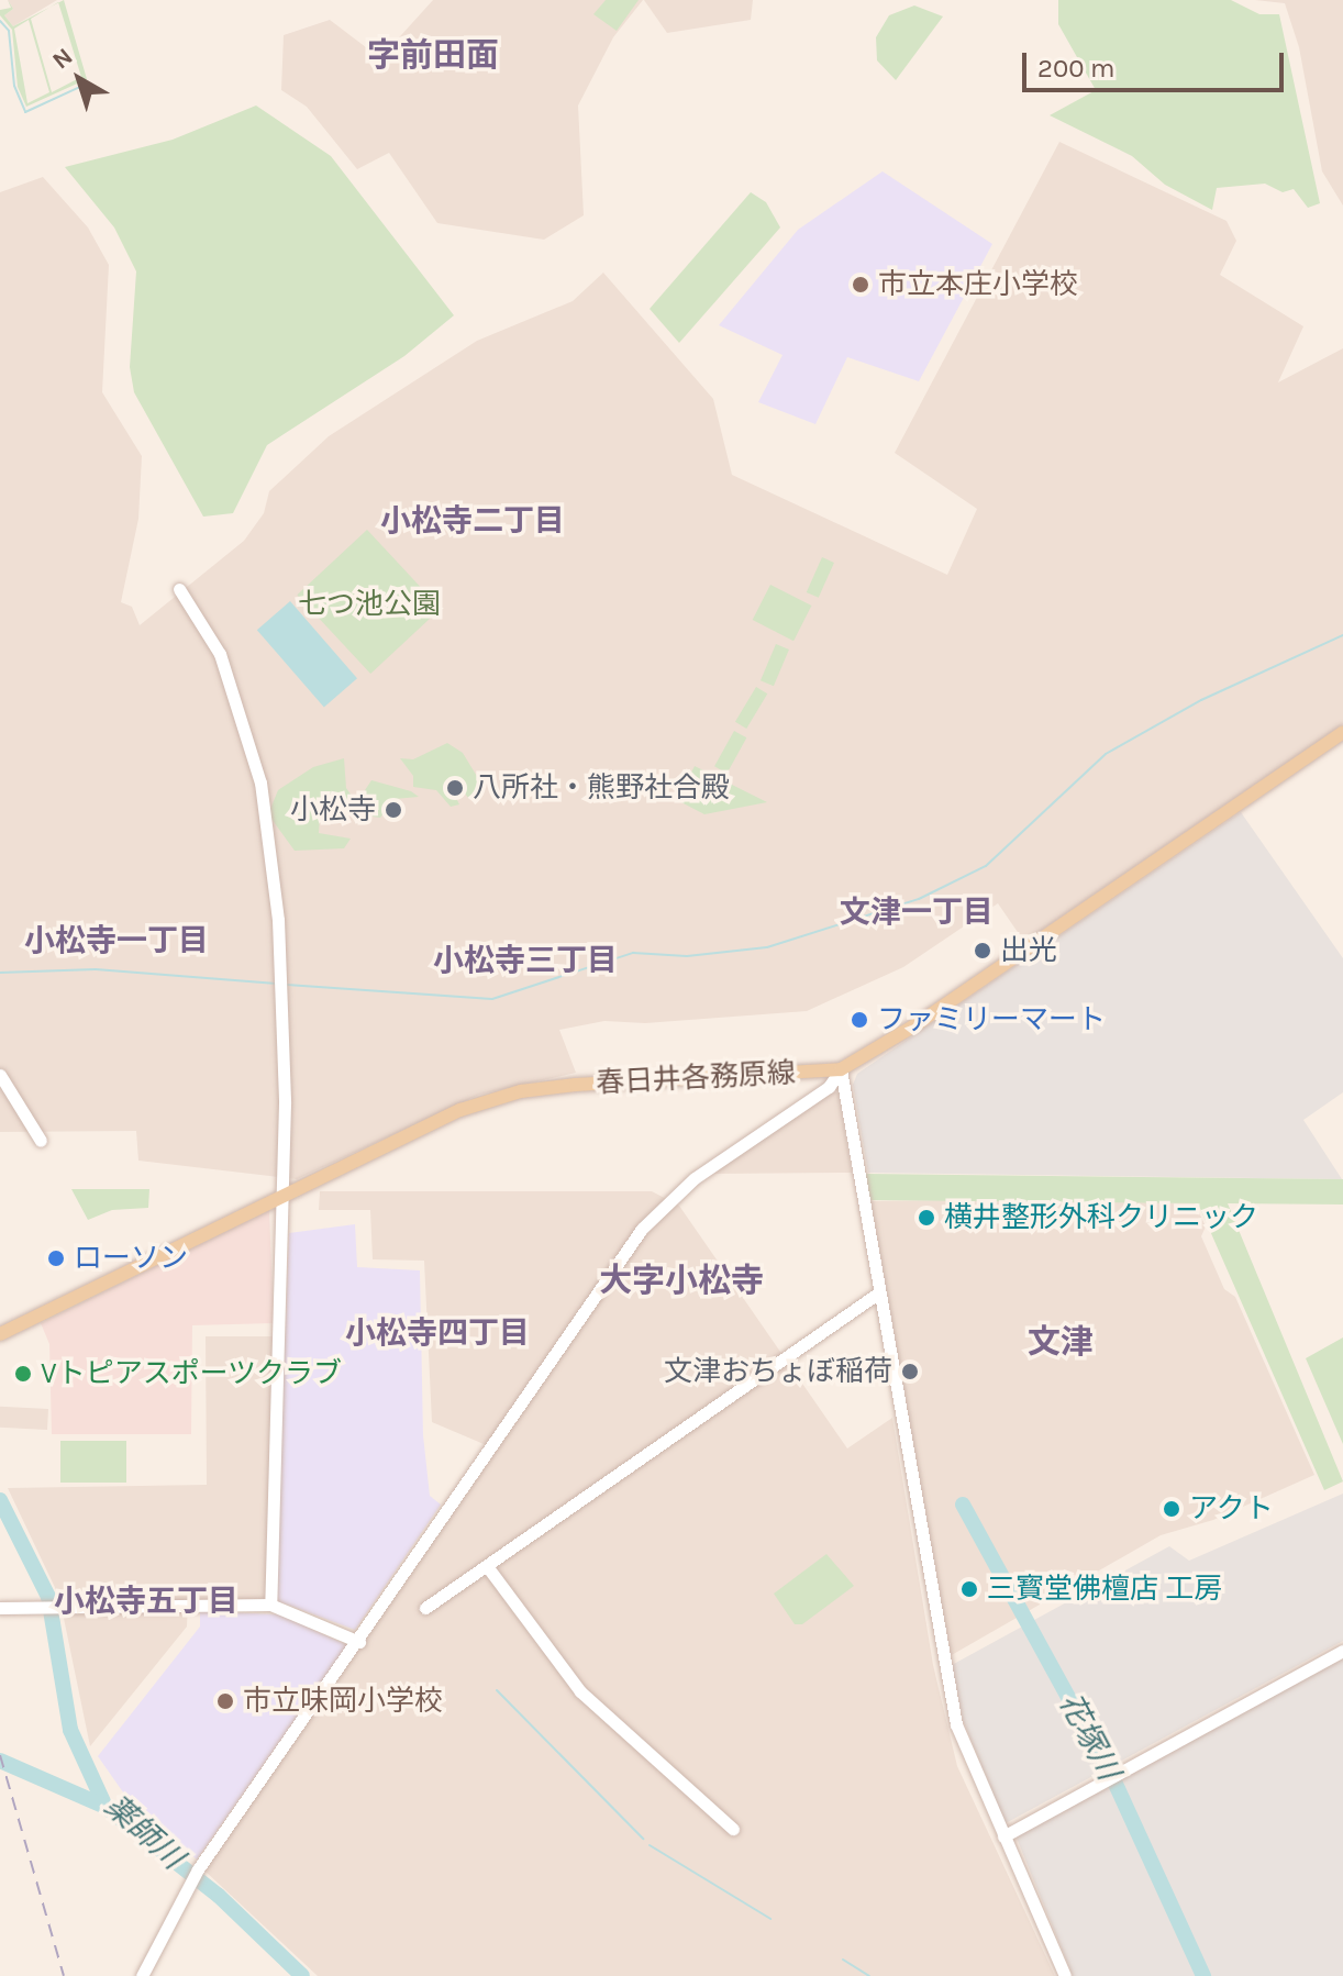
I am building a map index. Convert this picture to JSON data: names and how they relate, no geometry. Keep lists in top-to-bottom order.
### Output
{
  "streets": {
    "main road": ["春日井各務原線"]
  },
  "districts": [
    "字前田面",
    "小松寺二丁目",
    "文津一丁目",
    "小松寺一丁目",
    "小松寺三丁目",
    "大字小松寺",
    "小松寺四丁目",
    "文津",
    "小松寺五丁目"
  ],
  "water": ["花塚川", "薬師川"],
  "parks": ["七つ池公園"],
  "places": [
    "市立本庄小学校",
    "八所社・熊野社合殿",
    "小松寺",
    "出光",
    "ファミリーマート",
    "横井整形外科クリニック",
    "ローソン",
    "文津おちょぼ稲荷",
    "Vトピアスポーツクラブ",
    "アクト",
    "三寳堂佛檀店 工房",
    "市立味岡小学校"
  ],
  "scale_bar": "200 m",
  "north": "top left"
}
